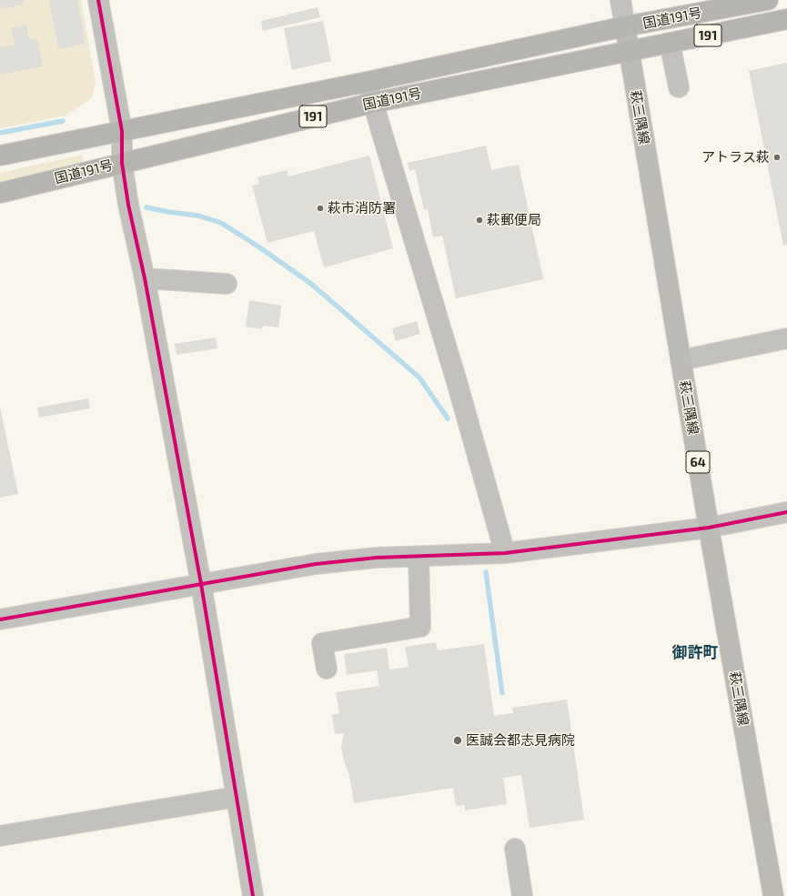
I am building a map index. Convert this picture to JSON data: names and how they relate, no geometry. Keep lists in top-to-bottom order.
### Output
{
  "streets": {
    "highway": ["国道191号", "191"],
    "main road": ["萩三隅線", "64"]
  },
  "crossings": [
    ["国道191号", "萩三隅線"]
  ],
  "districts": ["御許町"],
  "places": [
    "アトラス萩",
    "萩市消防署",
    "萩郵便局",
    "医誠会都志見病院"
  ]
}
